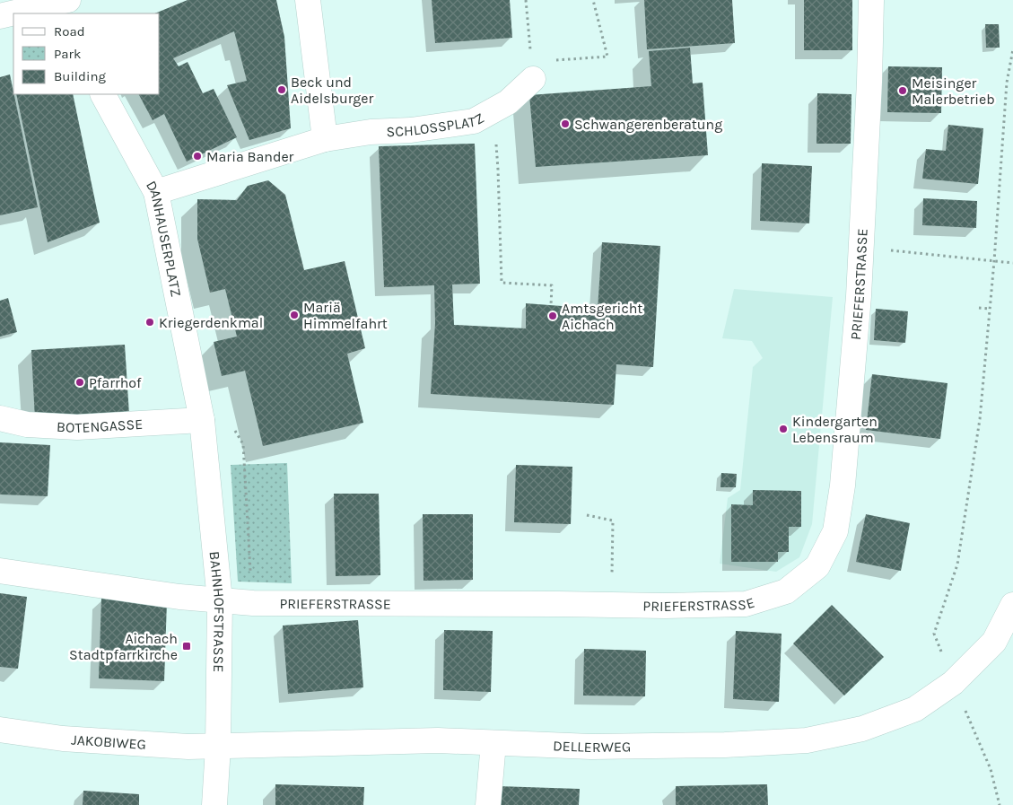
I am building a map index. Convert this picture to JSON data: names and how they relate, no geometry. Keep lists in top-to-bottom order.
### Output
{
  "streets": {
    "street": [
      "SCHLOSSPLATZ",
      "DANHAUSERPLATZ",
      "PRIEFERSTRASSE",
      "BOTENGASSE",
      "BAHNHOFSTRASSE",
      "JAKOBIWEG",
      "DELLERWEG"
    ]
  },
  "crossings": [
    ["SCHLOSSPLATZ", "DANHAUSERPLATZ"],
    ["DANHAUSERPLATZ", "BOTENGASSE"],
    ["DANHAUSERPLATZ", "BAHNHOFSTRASSE"],
    ["PRIEFERSTRASSE", "BAHNHOFSTRASSE"],
    ["BOTENGASSE", "BAHNHOFSTRASSE"],
    ["BAHNHOFSTRASSE", "JAKOBIWEG"],
    ["BAHNHOFSTRASSE", "DELLERWEG"],
    ["JAKOBIWEG", "DELLERWEG"]
  ],
  "places": {
    "other": [
      "Beck und Aidelsburger",
      "Meisinger Malerbetrieb",
      "Schwangerenberatung",
      "Maria Bander",
      "Mariä Himmelfahrt",
      "Amtsgericht Aichach",
      "Kriegerdenkmal",
      "Pfarrhof",
      "Kindergarten Lebensraum"
    ],
    "transit": ["Aichach Stadtpfarrkirche"]
  },
  "legend": ["Road", "Park", "Building"]
}
